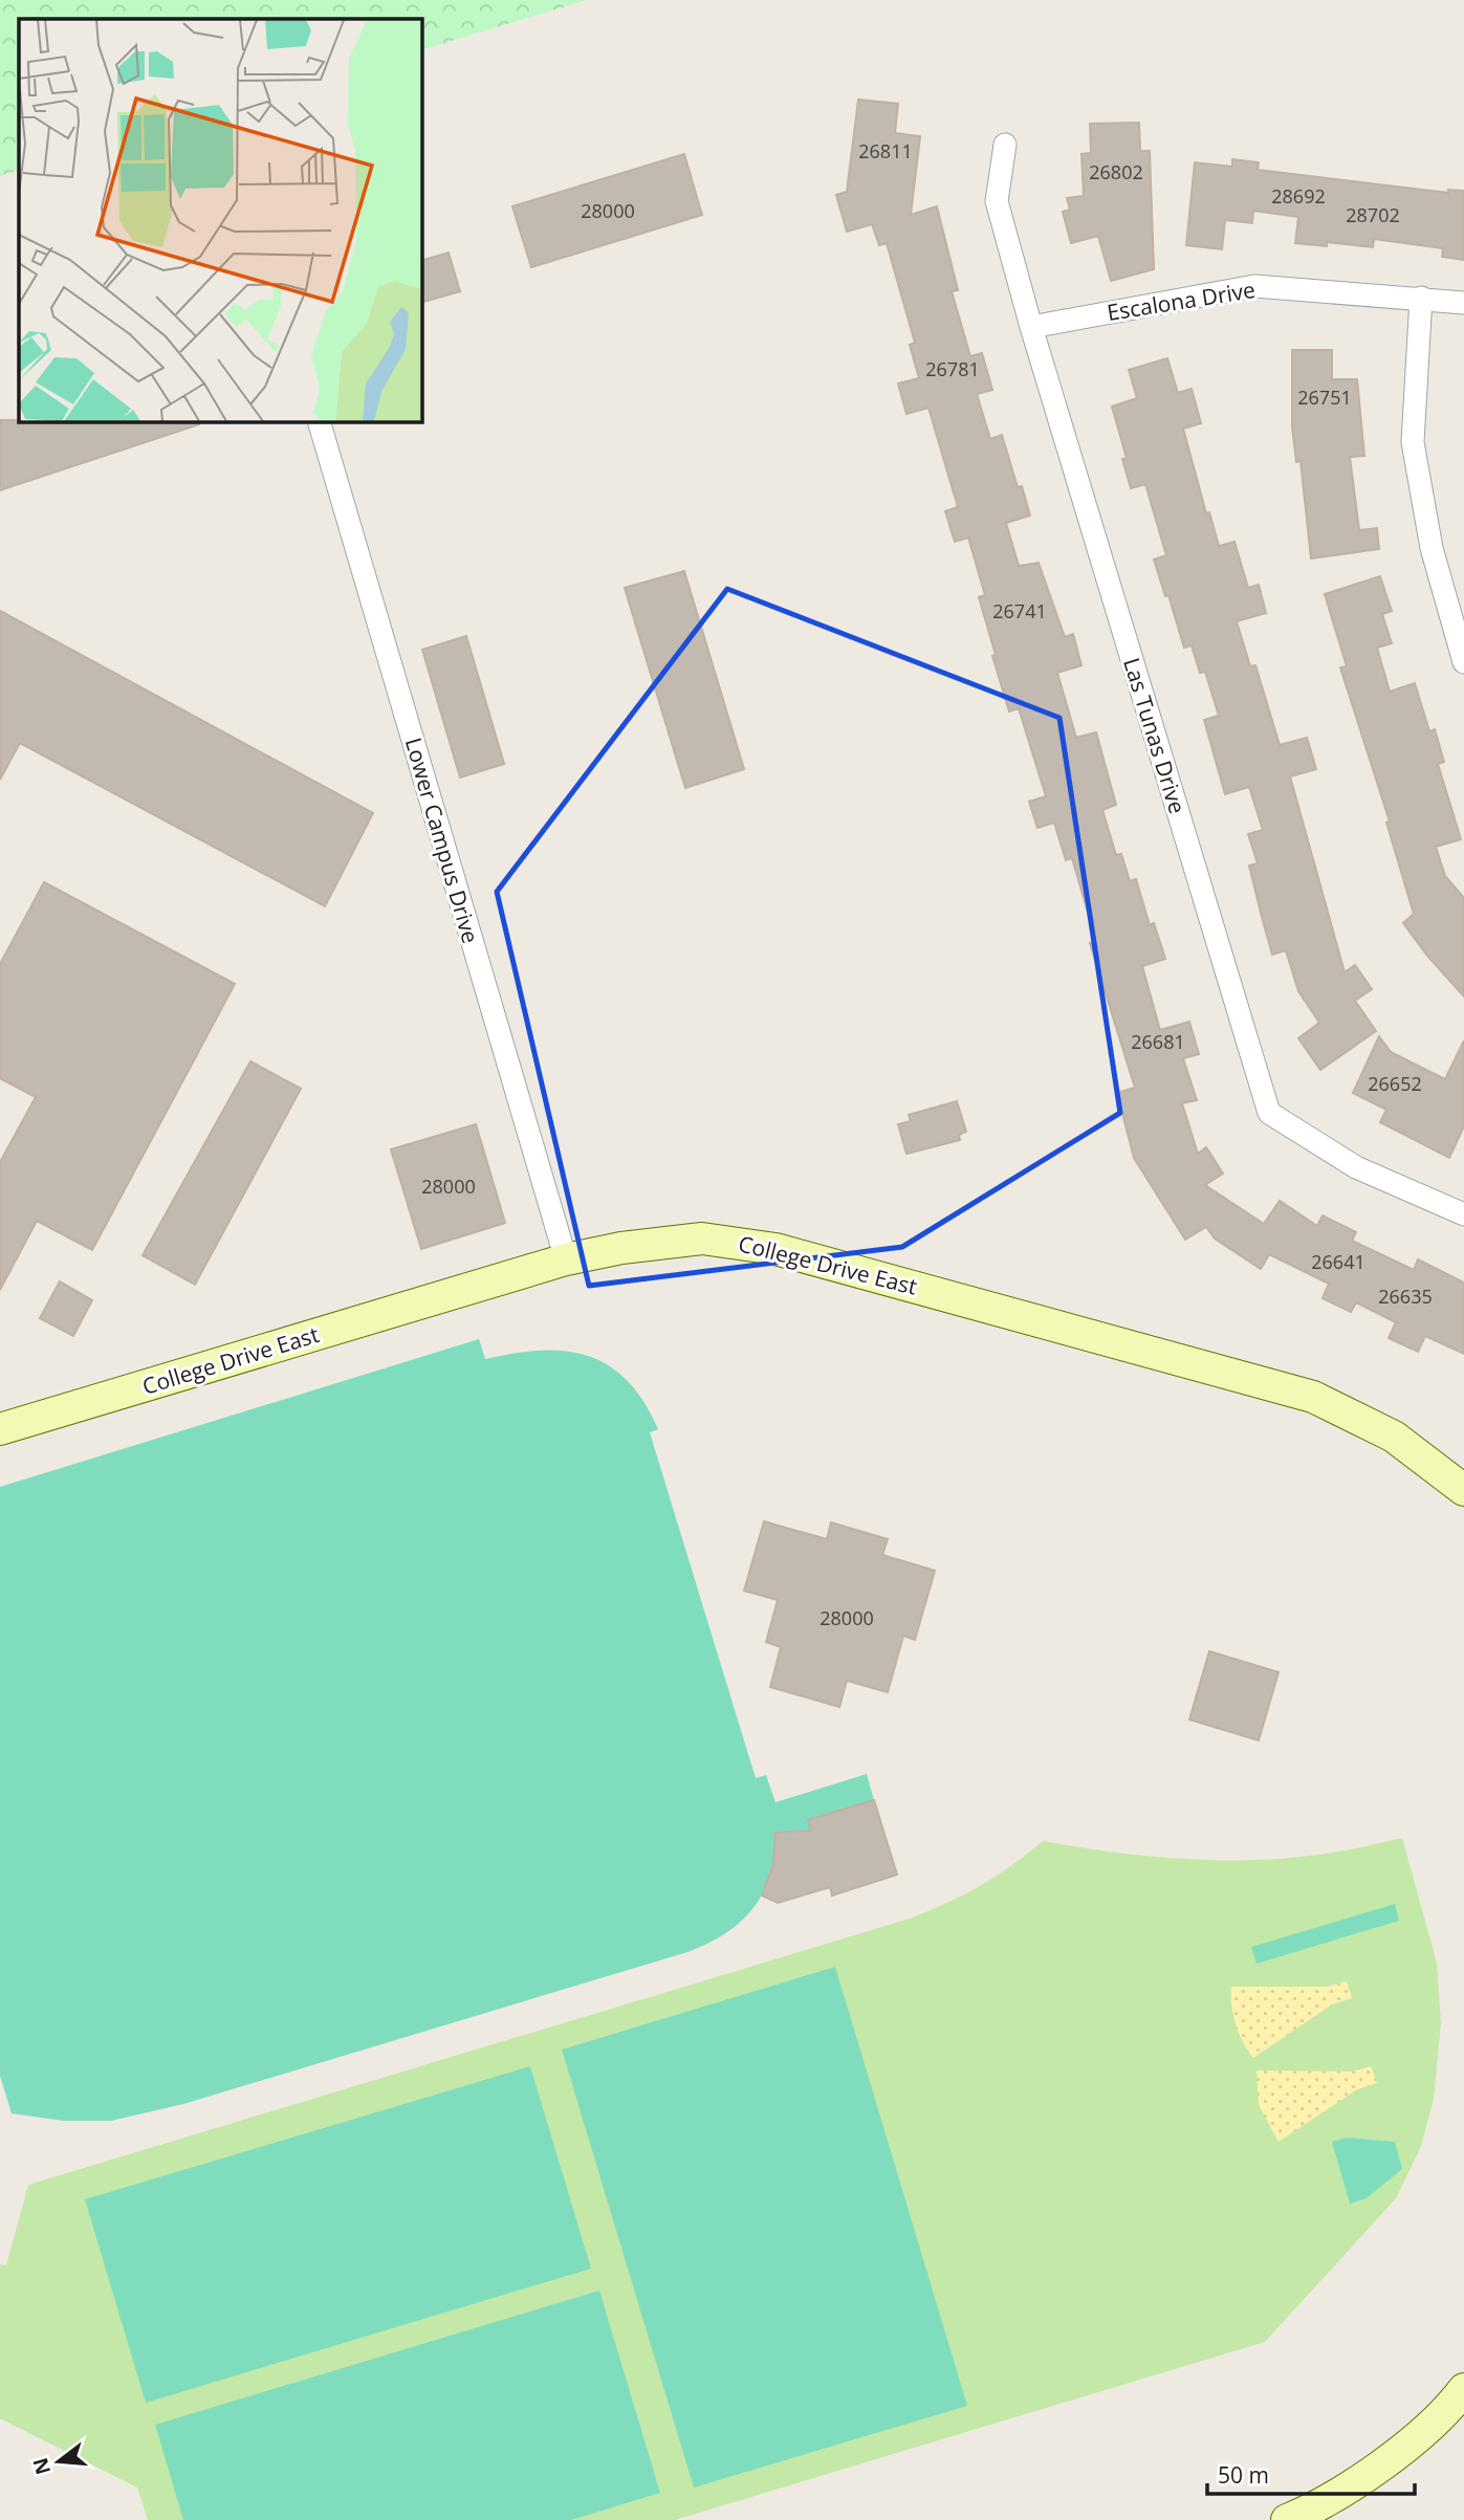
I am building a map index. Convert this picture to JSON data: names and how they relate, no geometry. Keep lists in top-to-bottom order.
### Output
{
  "streets": {
    "street": [
      "Escalona Drive",
      "Las Tunas Drive",
      "Lower Campus Drive",
      "College Drive East"
    ]
  },
  "crossings": [
    ["Escalona Drive", "Las Tunas Drive"],
    ["Lower Campus Drive", "College Drive East"]
  ],
  "house_numbers": [
    "26811",
    "26802",
    "28692",
    "28000",
    "28702",
    "26781",
    "26751",
    "26741",
    "26681",
    "26652",
    "28000",
    "26641",
    "26635",
    "28000"
  ],
  "scale_bar": "50 m",
  "north": "left"
}
